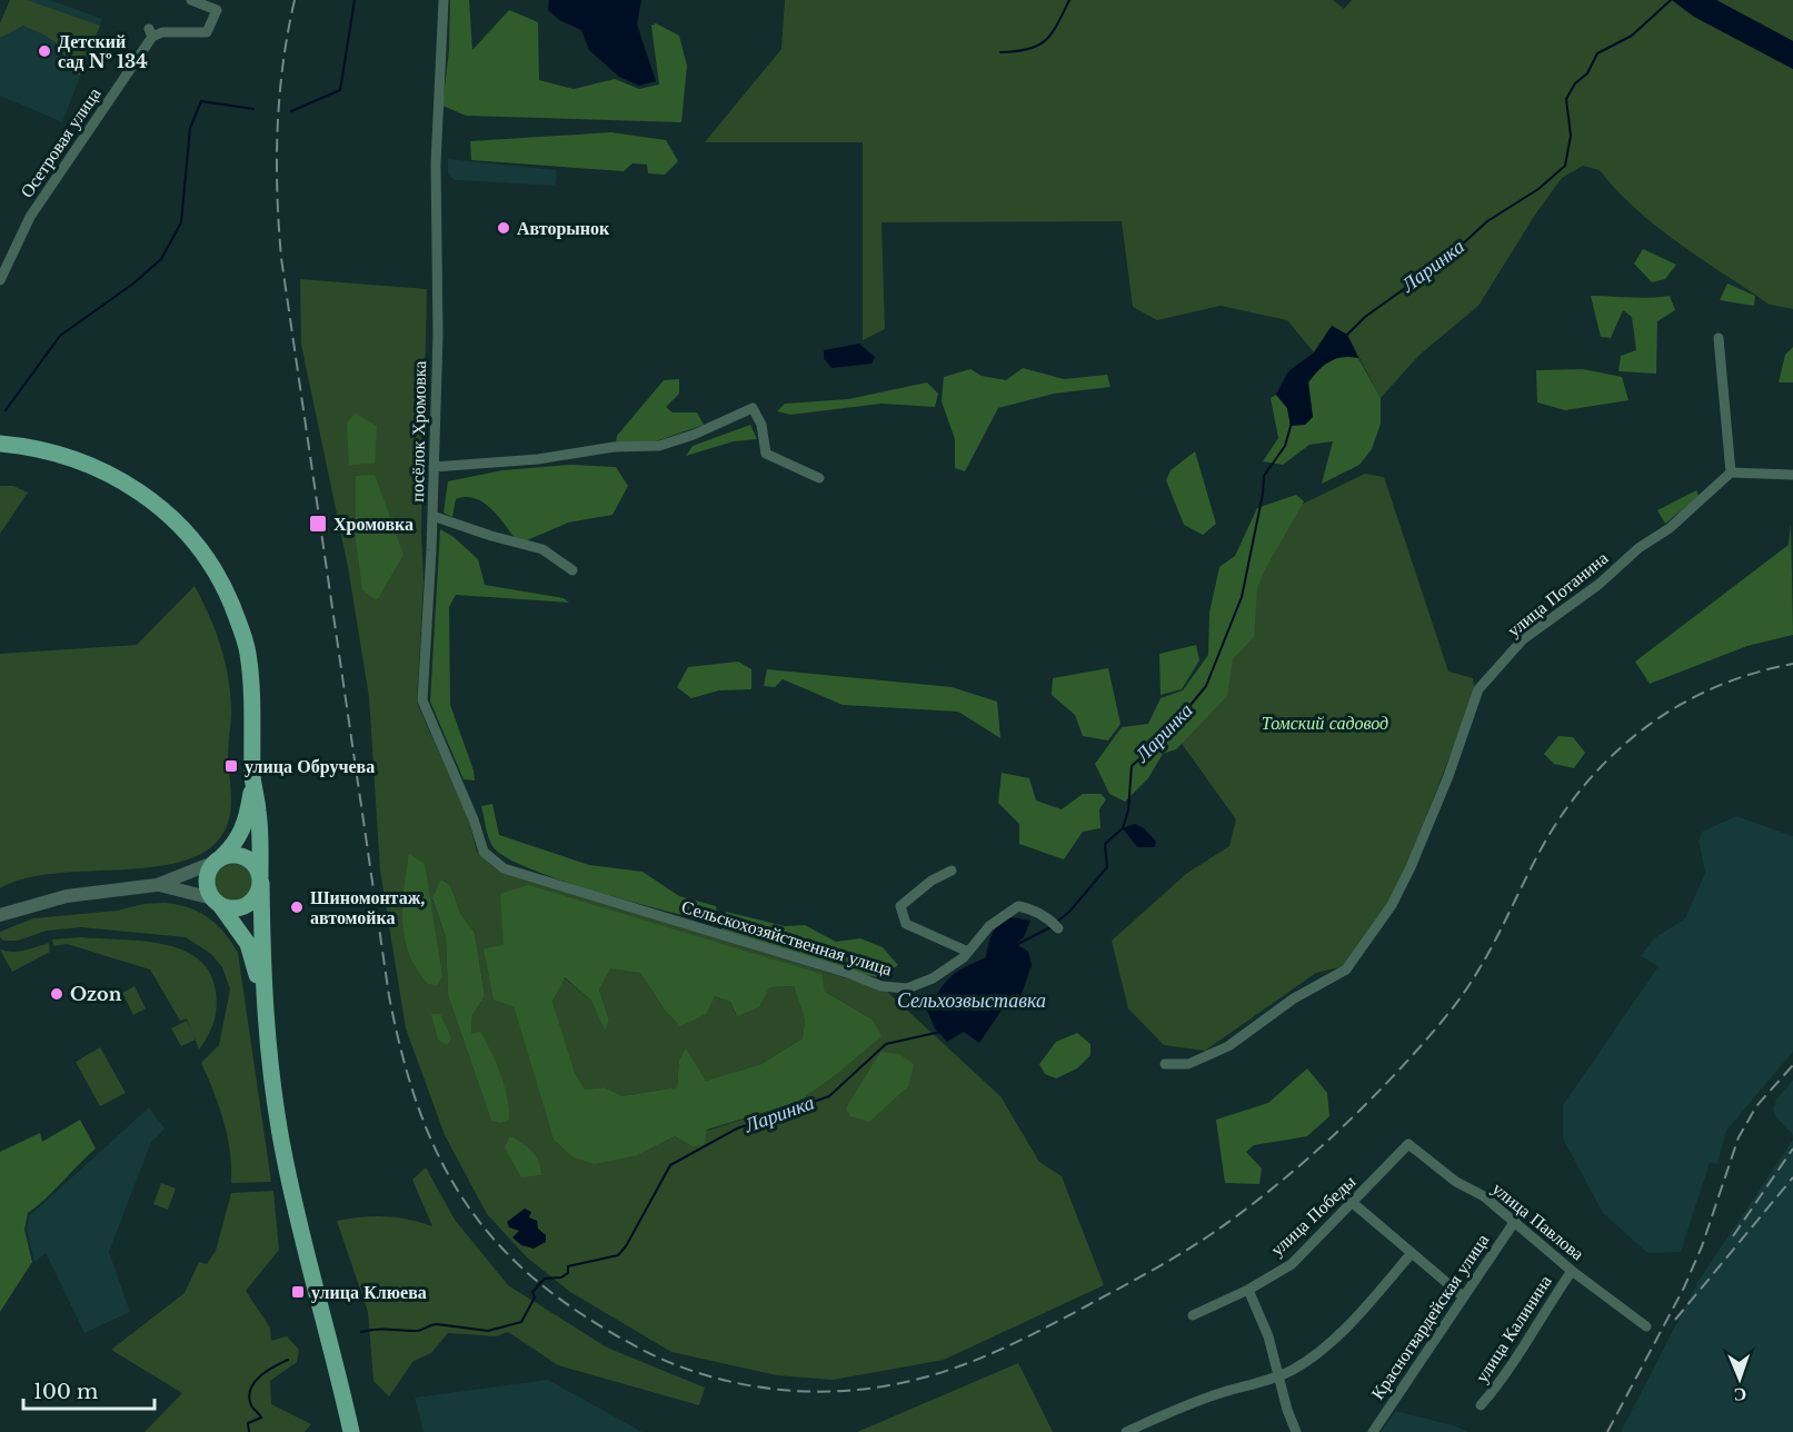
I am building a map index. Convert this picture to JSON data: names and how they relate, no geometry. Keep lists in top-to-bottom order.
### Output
{
  "streets": {
    "street": [
      "Осетровая улица",
      "посёлок Хромовка",
      "улица Потанина",
      "Сельскохозяйственная улица",
      "улица Победы",
      "улица Павлова",
      "Красногвардейская улица",
      "улица Калинина"
    ]
  },
  "crossings": [
    ["посёлок Хромовка", "Сельскохозяйственная улица"],
    ["улица Победы", "улица Павлова"],
    ["улица Павлова", "Красногвардейская улица"],
    ["улица Павлова", "улица Калинина"]
  ],
  "water": ["Ларинка", "Сельхозвыставка"],
  "parks": ["Томский садовод"],
  "places": {
    "other": [
      "Детский сад № 134",
      "Авторынок",
      "Шиномонтаж, автомойка",
      "Ozon"
    ],
    "transit": ["Хромовка", "улица Обручева", "улица Клюева"]
  },
  "scale_bar": "100 m",
  "north": "bottom"
}
